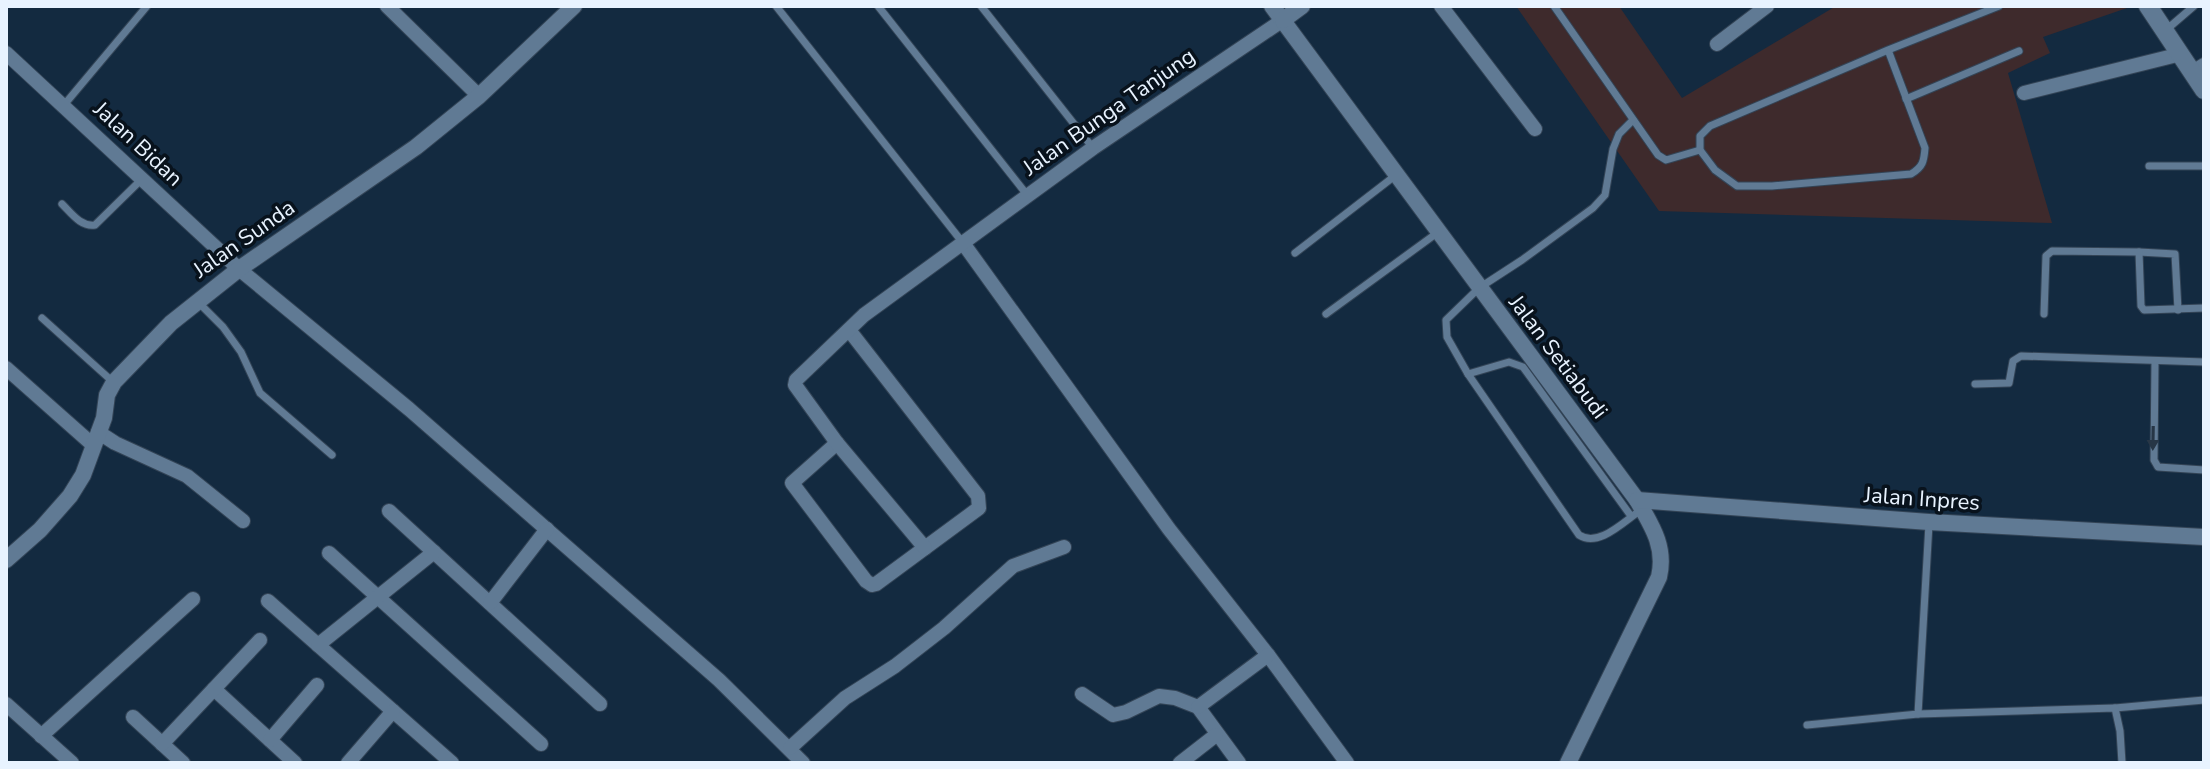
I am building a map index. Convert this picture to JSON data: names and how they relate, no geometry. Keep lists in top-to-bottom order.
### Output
{
  "streets": {
    "street": [
      "Jalan Bunga Tanjung",
      "Jalan Bidan",
      "Jalan Sunda",
      "Jalan Setiabudi",
      "Jalan Inpres"
    ]
  },
  "crossings": [
    ["Jalan Bunga Tanjung", "Jalan Setiabudi"],
    ["Jalan Bidan", "Jalan Sunda"],
    ["Jalan Setiabudi", "Jalan Inpres"]
  ]
}
